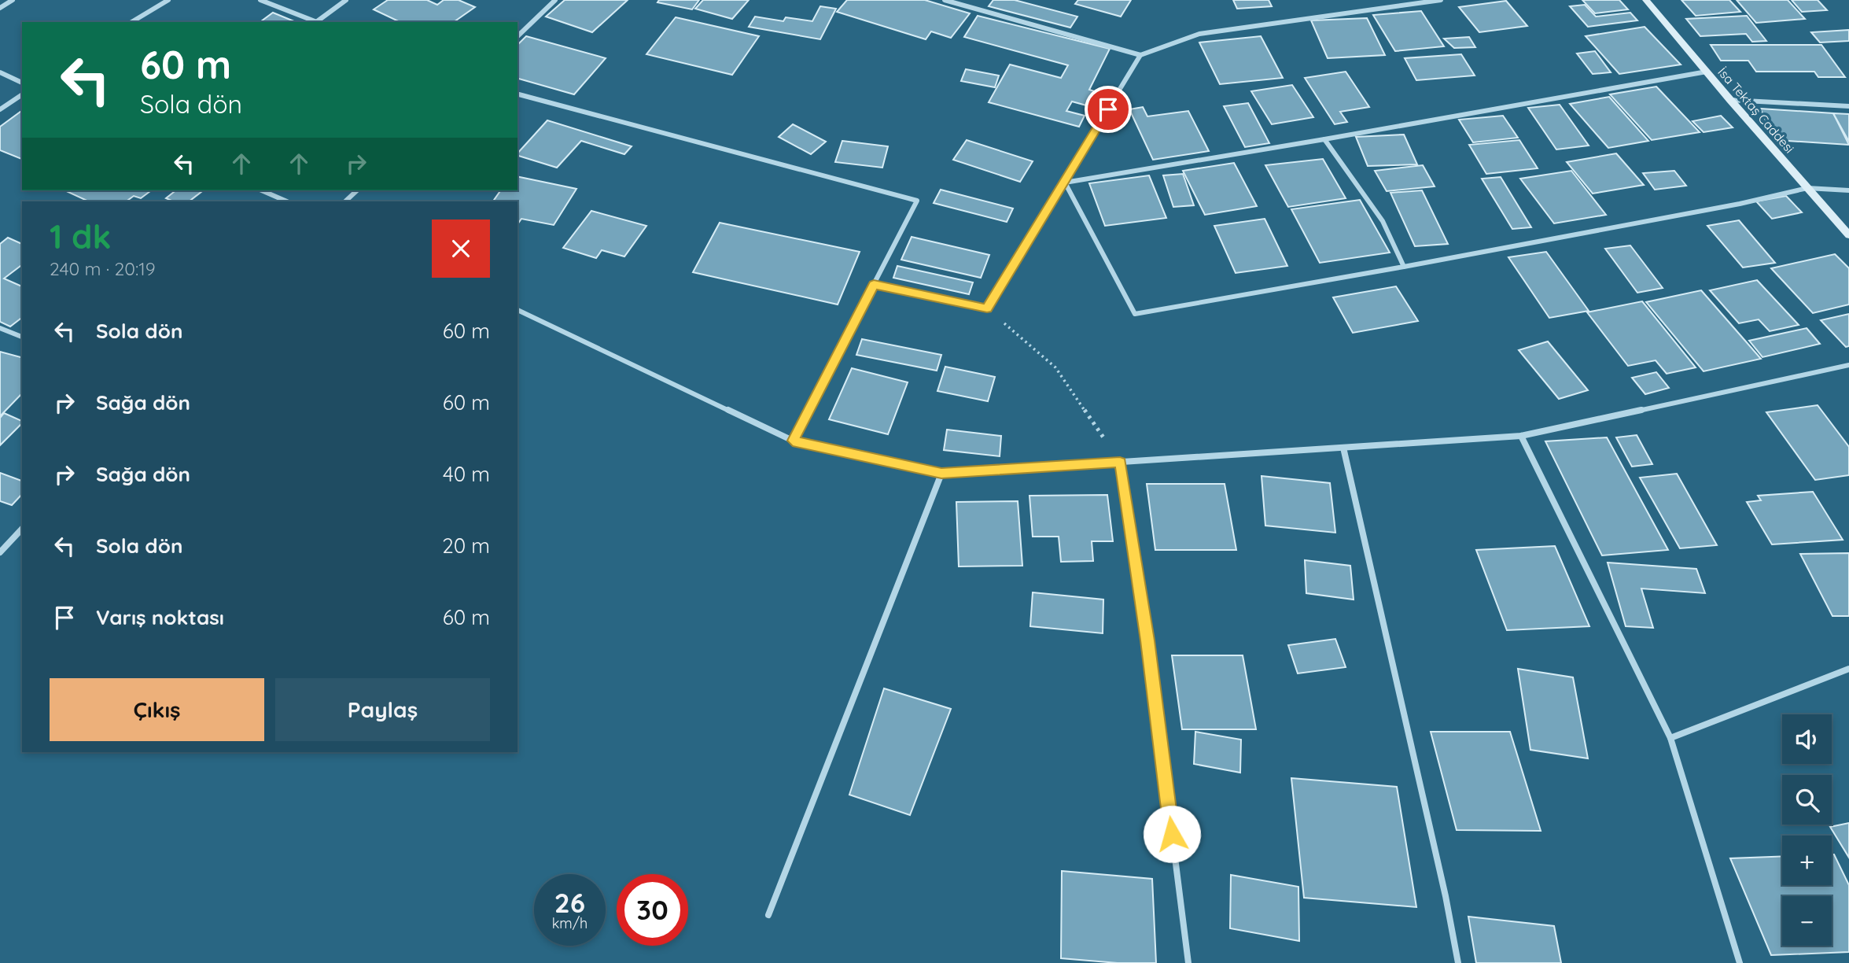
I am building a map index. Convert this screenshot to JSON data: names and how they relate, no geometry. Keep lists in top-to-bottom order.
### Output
{
  "streets": {
    "street": ["İsa Tektaş Caddesi"]
  },
  "page": {
    "turn": ["60 m", "Sola dön"],
    "heading": ["1 dk", "240 m · 20:19"],
    "list": [
      {
        "name": "Sola dön",
        "value": "60 m"
      },
      {
        "name": "Sağa dön",
        "value": "60 m"
      },
      {
        "name": "Sağa dön",
        "value": "40 m"
      },
      {
        "name": "Sola dön",
        "value": "20 m"
      },
      {
        "name": "Varış noktası",
        "value": "60 m"
      }
    ],
    "buttons": ["Çıkış", "Paylaş"],
    "map_buttons": ["+", "−"],
    "speed": "26 km/h",
    "limit": "30"
  }
}
